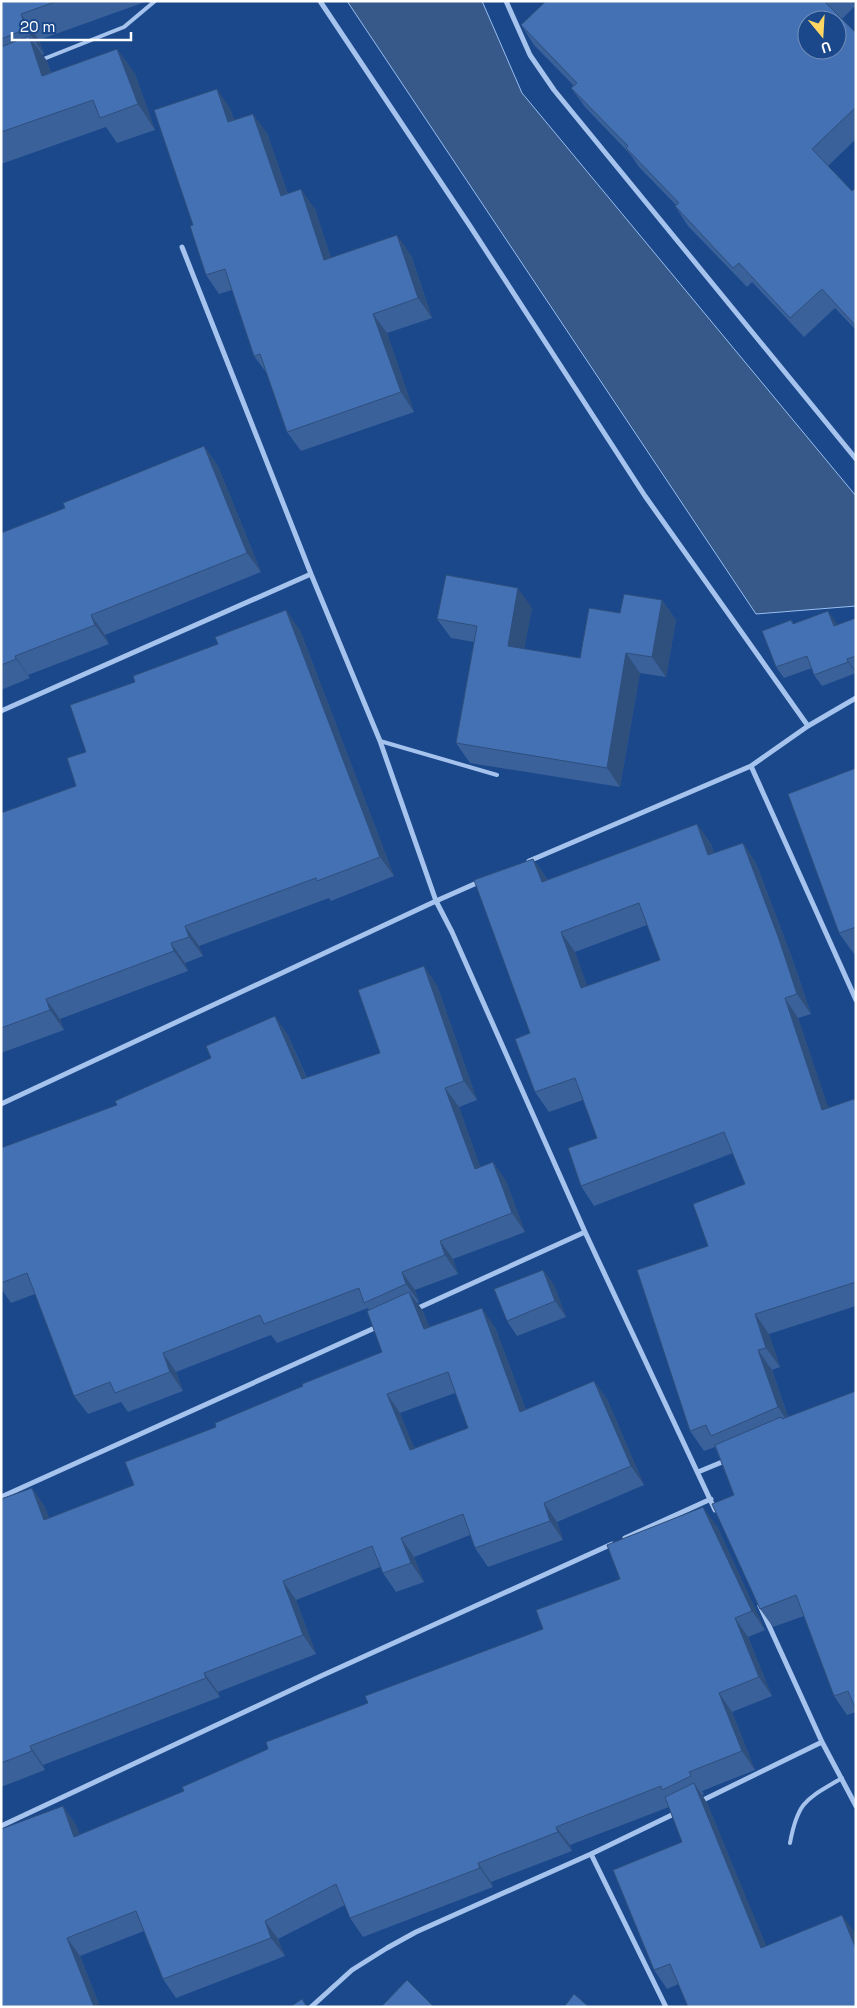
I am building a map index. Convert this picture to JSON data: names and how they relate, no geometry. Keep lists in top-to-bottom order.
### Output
{
  "scale_bar": "20 m",
  "north": "bottom"
}
